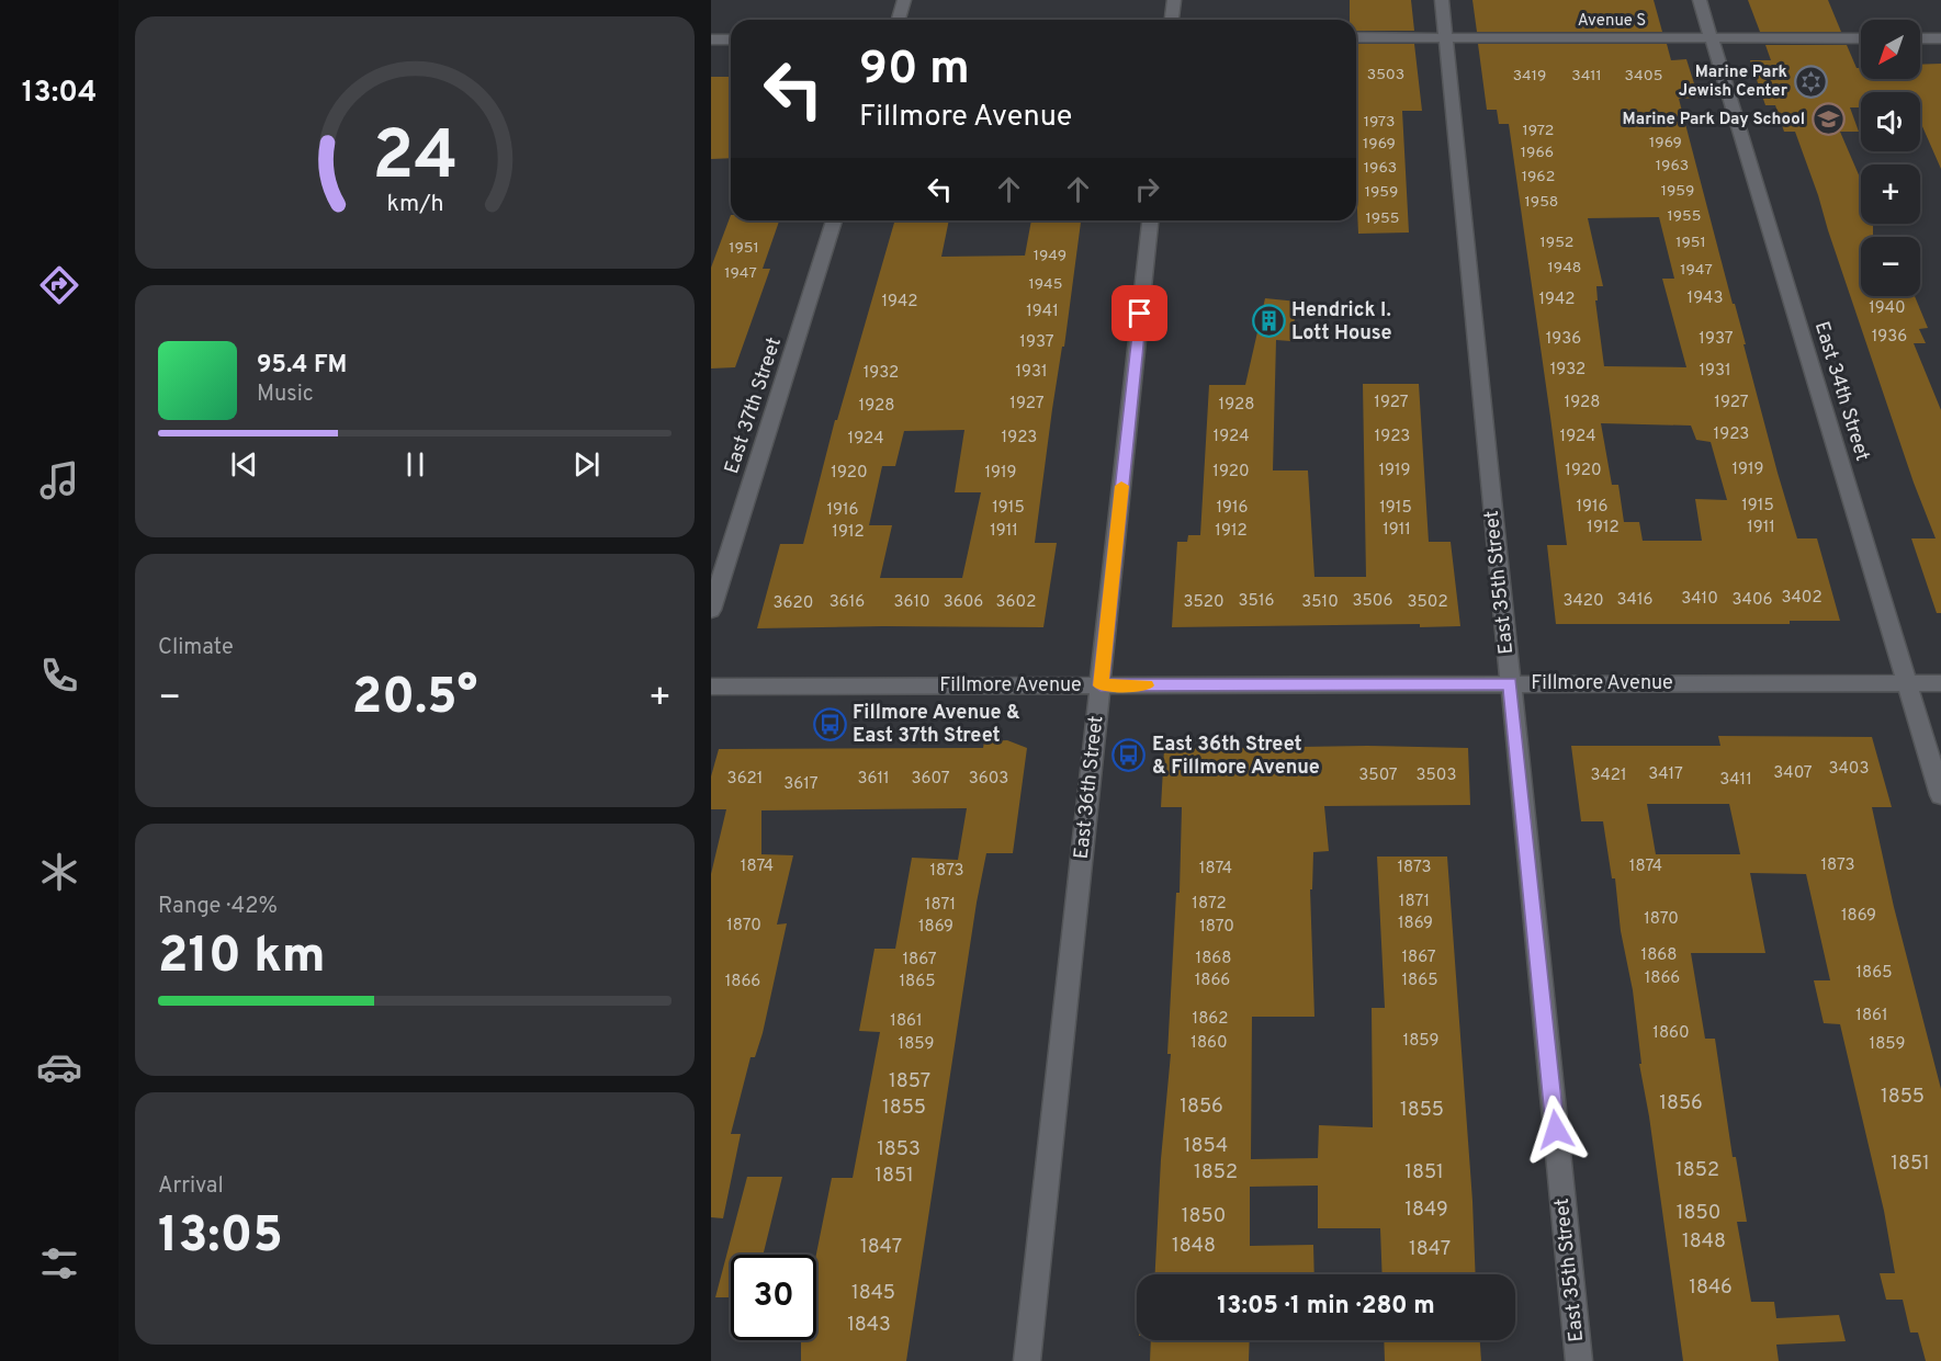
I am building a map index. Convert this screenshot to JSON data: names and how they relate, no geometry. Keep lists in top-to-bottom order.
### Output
{
  "streets": {
    "street": [
      "Avenue S",
      "East 34th Street",
      "East 37th Street",
      "East 35th Street",
      "Fillmore Avenue",
      "East 36th Street"
    ]
  },
  "crossings": [
    ["Avenue S", "East 34th Street"],
    ["Avenue S", "East 35th Street"],
    ["East 34th Street", "Fillmore Avenue"],
    ["East 35th Street", "Fillmore Avenue"],
    ["Fillmore Avenue", "East 36th Street"]
  ],
  "places": {
    "synagogue": ["Marine Park Jewish Center"],
    "school or university": ["Marine Park Day School"],
    "building": ["Hendrick I. Lott House"],
    "bus stop": ["Fillmore Avenue & East 37th Street", "East 36th Street & Fillmore Avenue"]
  },
  "house_numbers": [
    "3503",
    "3419",
    "3411",
    "3405",
    "1973",
    "1972",
    "1969",
    "1969",
    "1966",
    "1963",
    "1963",
    "1962",
    "1959",
    "1959",
    "1958",
    "1955",
    "1955",
    "1952",
    "1951",
    "1951",
    "1949",
    "1948",
    "1947",
    "1947",
    "1945",
    "1943",
    "1942",
    "1942",
    "1940",
    "1941",
    "1936",
    "1936",
    "1937",
    "1937",
    "1932",
    "1931",
    "1931",
    "1932",
    "1927",
    "1928",
    "1927",
    "1927",
    "1928",
    "1928",
    "1923",
    "1924",
    "1923",
    "1924",
    "1923",
    "1924",
    "1919",
    "1919",
    "1920",
    "1920",
    "1920",
    "1919",
    "1915",
    "1916",
    "1915",
    "1916",
    "1915",
    "1916",
    "1912",
    "1911",
    "1911",
    "1911",
    "1912",
    "1912",
    "3402",
    "3410",
    "3416",
    "3406",
    "3516",
    "3506",
    "3420",
    "3616",
    "3610",
    "3606",
    "3602",
    "3520",
    "3510",
    "3502",
    "3620",
    "3403",
    "3407",
    "3417",
    "3507",
    "3503",
    "3421",
    "3621",
    "3611",
    "3607",
    "3603",
    "3411",
    "3617",
    "1873",
    "1874",
    "1874",
    "1873",
    "1874",
    "1873",
    "1871",
    "1872",
    "1871",
    "1869",
    "1870",
    "1869",
    "1870",
    "1869",
    "1870",
    "1868",
    "1867",
    "1868",
    "1867",
    "1865",
    "1866",
    "1866",
    "1865",
    "1866",
    "1865",
    "1861",
    "1862",
    "1861",
    "1860",
    "1859",
    "1860",
    "1859",
    "1859",
    "1857",
    "1855",
    "1856",
    "1856",
    "1855",
    "1855",
    "1854",
    "1853",
    "1851",
    "1852",
    "1852",
    "1851",
    "1851",
    "1849",
    "1850",
    "1850",
    "1848",
    "1848",
    "1847",
    "1847",
    "1846",
    "1845",
    "1843"
  ],
  "north": "bottom left",
  "page": {
    "tabs": "13:04",
    "map_buttons": ["+", "−"],
    "turn": ["90 m", "Fillmore Avenue"],
    "song": ["95.4 FM", "Music"],
    "tile": [
      "Climate",
      ["Range · 42%", "210 km"],
      ["Arrival", "13:05"]
    ],
    "heat": ["−", "20.5°", "+"],
    "limit": "30",
    "trip": "13:05 · 1 min · 280 m",
    "gauge": ["24", "km/h"]
  }
}
